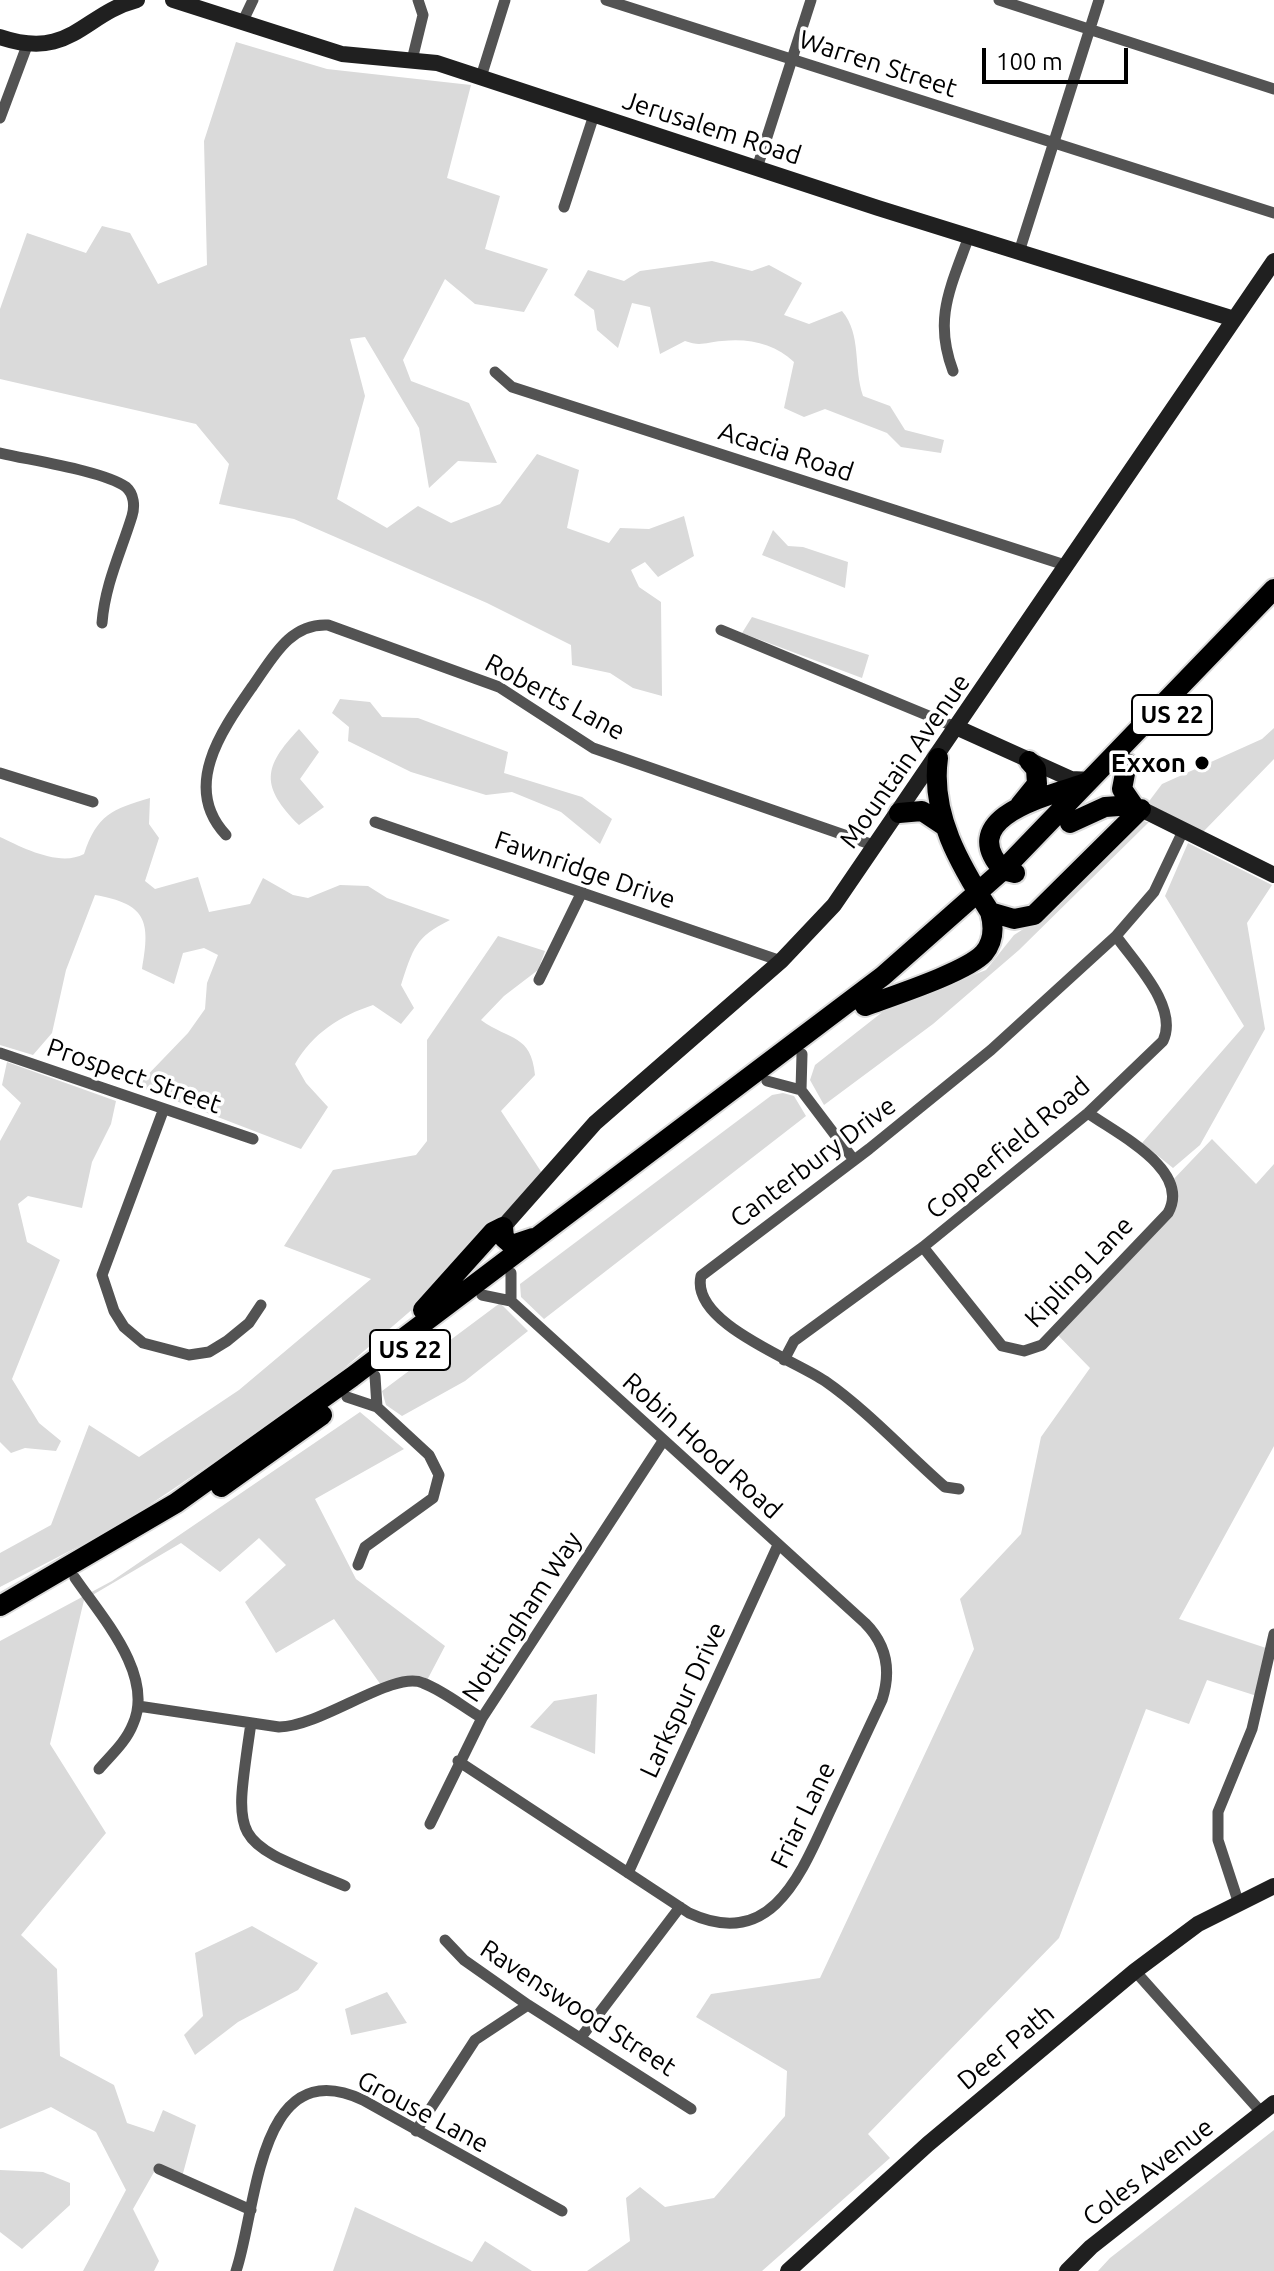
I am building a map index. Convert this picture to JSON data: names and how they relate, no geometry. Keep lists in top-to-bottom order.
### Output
{
  "streets": {
    "highway": ["US 22"],
    "street": [
      "Warren Street",
      "Jerusalem Road",
      "Acacia Road",
      "Roberts Lane",
      "Mountain Avenue",
      "Fawnridge Drive",
      "Prospect Street",
      "Copperfield Road",
      "Canterbury Drive",
      "Kipling Lane",
      "Robin Hood Road",
      "Nottingham Way",
      "Larkspur Drive",
      "Friar Lane",
      "Ravenswood Street",
      "Deer Path",
      "Grouse Lane",
      "Coles Avenue"
    ]
  },
  "crossings": [
    ["Jerusalem Road", "Mountain Avenue"],
    ["Acacia Road", "Mountain Avenue"],
    ["Roberts Lane", "Mountain Avenue"],
    ["Mountain Avenue", "Fawnridge Drive"],
    ["Copperfield Road", "Canterbury Drive"],
    ["Copperfield Road", "Kipling Lane"],
    ["Robin Hood Road", "Nottingham Way"],
    ["Robin Hood Road", "Larkspur Drive"],
    ["Robin Hood Road", "Friar Lane"],
    ["Nottingham Way", "Friar Lane"],
    ["Larkspur Drive", "Friar Lane"]
  ],
  "places": ["Exxon"],
  "scale_bar": "100 m"
}
